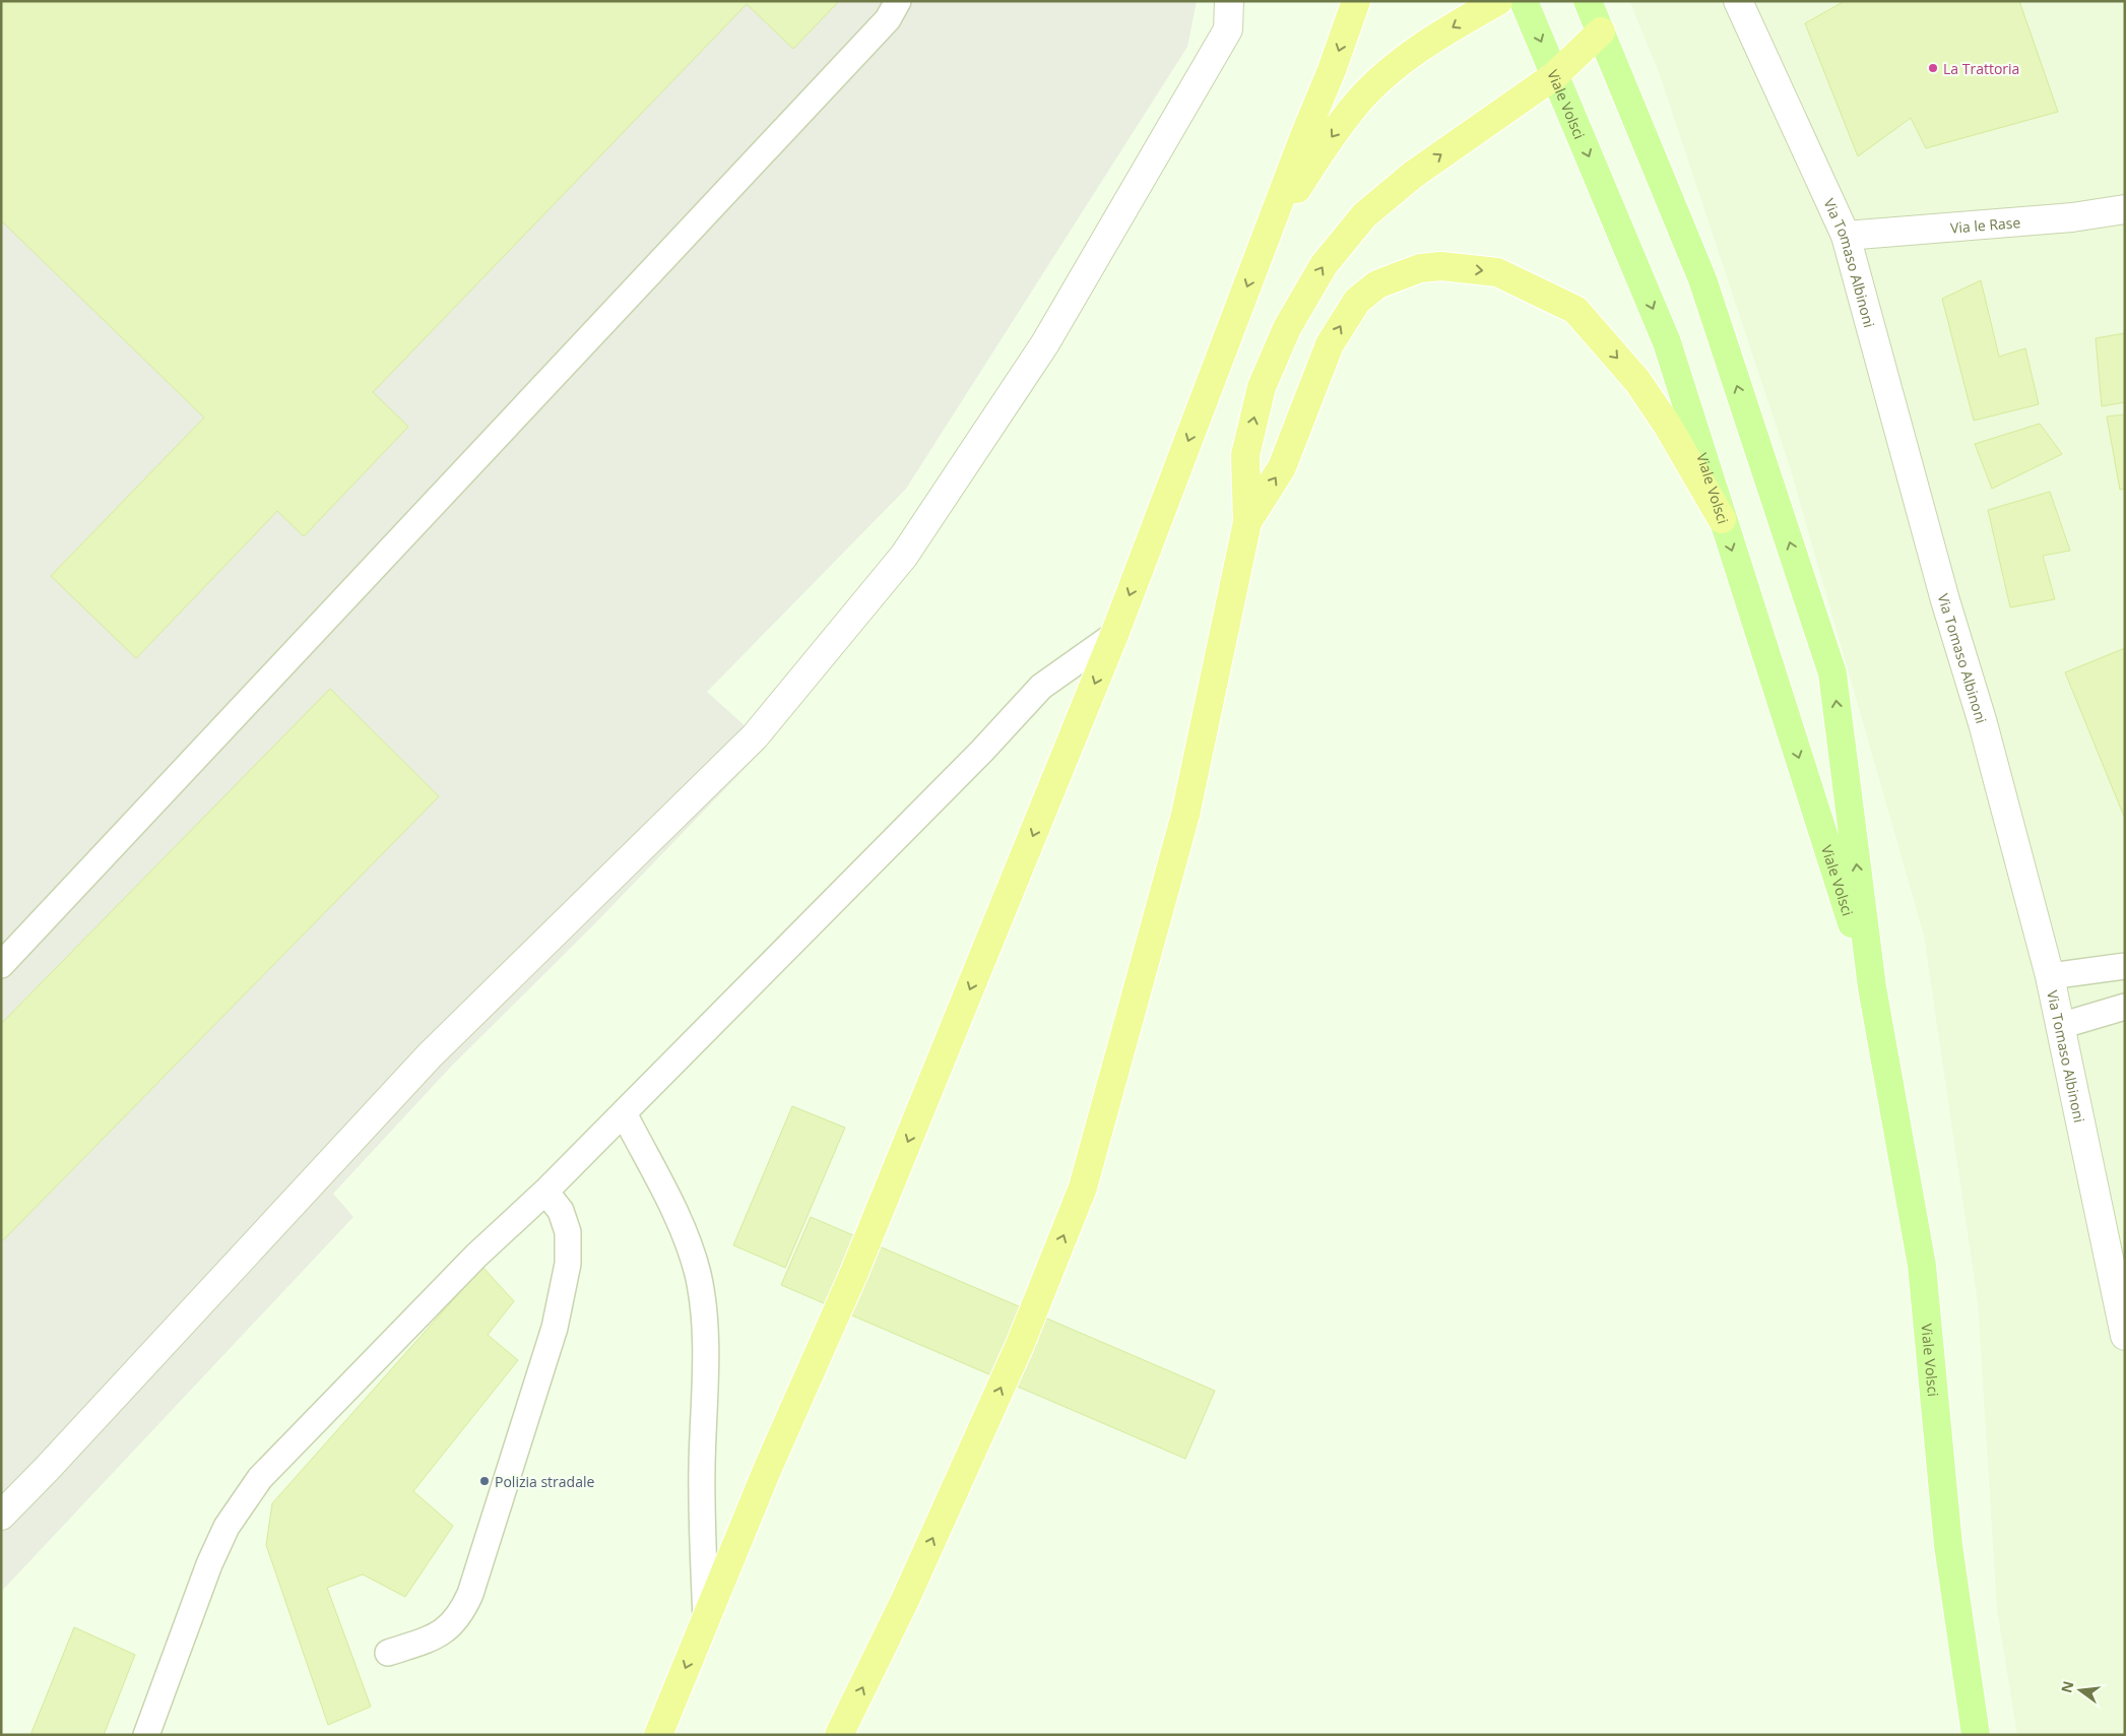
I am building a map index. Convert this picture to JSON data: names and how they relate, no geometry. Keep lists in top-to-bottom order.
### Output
{
  "streets": {
    "main road": ["Viale Volsci"],
    "street": ["Via le Rase", "Via Tomaso Albinoni"]
  },
  "crossings": [
    ["Via le Rase", "Via Tomaso Albinoni"]
  ],
  "places": ["La Trattoria", "Polizia stradale"],
  "north": "left"
}
